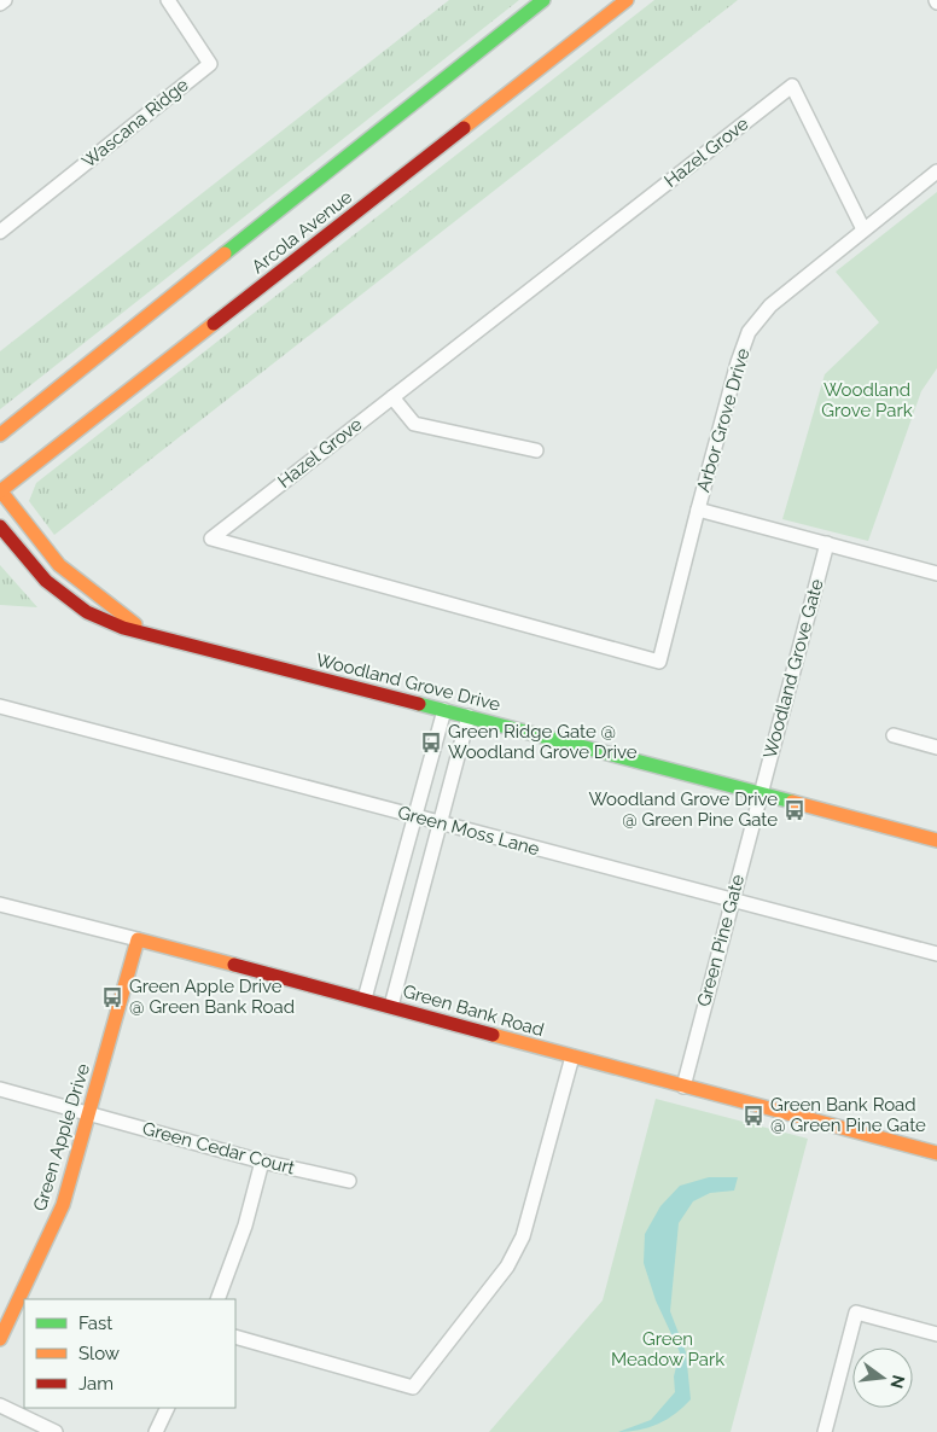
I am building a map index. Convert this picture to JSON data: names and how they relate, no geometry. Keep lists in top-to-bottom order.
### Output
{
  "streets": {
    "street": [
      "Wascana Ridge",
      "Hazel Grove",
      "Arcola Avenue",
      "Arbor Grove Drive",
      "Woodland Grove Gate",
      "Woodland Grove Drive",
      "Green Moss Lane",
      "Green Pine Gate",
      "Green Bank Road",
      "Green Apple Drive",
      "Green Cedar Court"
    ]
  },
  "crossings": [
    ["Hazel Grove", "Arbor Grove Drive"],
    ["Arcola Avenue", "Woodland Grove Drive"],
    ["Arbor Grove Drive", "Woodland Grove Gate"],
    ["Woodland Grove Gate", "Woodland Grove Drive"],
    ["Woodland Grove Gate", "Green Pine Gate"],
    ["Woodland Grove Drive", "Green Pine Gate"],
    ["Green Moss Lane", "Green Pine Gate"],
    ["Green Pine Gate", "Green Bank Road"],
    ["Green Bank Road", "Green Apple Drive"],
    ["Green Apple Drive", "Green Cedar Court"]
  ],
  "parks": ["Woodland Grove Park", "Green Meadow Park"],
  "places": {
    "bus stop": [
      "Green Ridge Gate @ Woodland Grove Drive",
      "Woodland Grove Drive @ Green Pine Gate",
      "Green Apple Drive @ Green Bank Road",
      "Green Bank Road @ Green Pine Gate"
    ]
  },
  "legend": ["Fast", "Slow", "Jam"],
  "north": "right"
}
